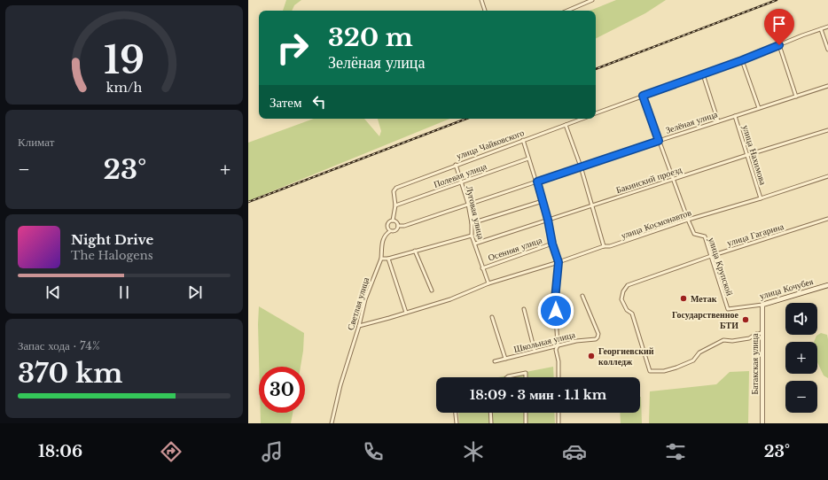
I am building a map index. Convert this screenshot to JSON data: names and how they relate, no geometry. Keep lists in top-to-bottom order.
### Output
{
  "streets": {
    "main road": ["улица Кочубея", "Батакская улица"],
    "street": [
      "Зелёная улица",
      "улица Чайковского",
      "улица Нахимова",
      "Полевая улица",
      "Бакинский проезд",
      "Луговая улица",
      "улица Космонавтов",
      "улица Гагарина",
      "Осенняя улица",
      "улица Крупской",
      "Светлая улица",
      "Школьная улица"
    ]
  },
  "crossings": [
    ["Зелёная улица", "улица Нахимова"],
    ["Зелёная улица", "Луговая улица"],
    ["Зелёная улица", "улица Крупской"],
    ["Зелёная улица", "Светлая улица"],
    ["улица Чайковского", "Полевая улица"],
    ["улица Чайковского", "Луговая улица"],
    ["улица Нахимова", "Бакинский проезд"],
    ["улица Нахимова", "улица Космонавтов"],
    ["Полевая улица", "Луговая улица"],
    ["Бакинский проезд", "Луговая улица"],
    ["Бакинский проезд", "улица Крупской"],
    ["Луговая улица", "улица Космонавтов"],
    ["Луговая улица", "Осенняя улица"],
    ["улица Космонавтов", "улица Крупской"],
    ["улица Космонавтов", "Светлая улица"],
    ["улица Гагарина", "улица Крупской"],
    ["улица Гагарина", "Батакская улица"],
    ["улица Крупской", "улица Кочубея"],
    ["улица Кочубея", "Батакская улица"]
  ],
  "places": ["Метак", "Государственное БТИ", "Георгиевский колледж"],
  "page": {
    "turn": ["320 m", "Зелёная улица"],
    "then": "Затем",
    "tile": [
      "Климат",
      ["Запас хода · 74%", "370 km"]
    ],
    "heat": ["−", "23°", "+"],
    "song": ["Night Drive", "The Halogens"],
    "map_buttons": ["+", "−"],
    "limit": "30",
    "trip": "18:09 · 3 мин · 1.1 km",
    "tabs": ["18:06", "23°"],
    "gauge": ["19", "km/h"]
  }
}
